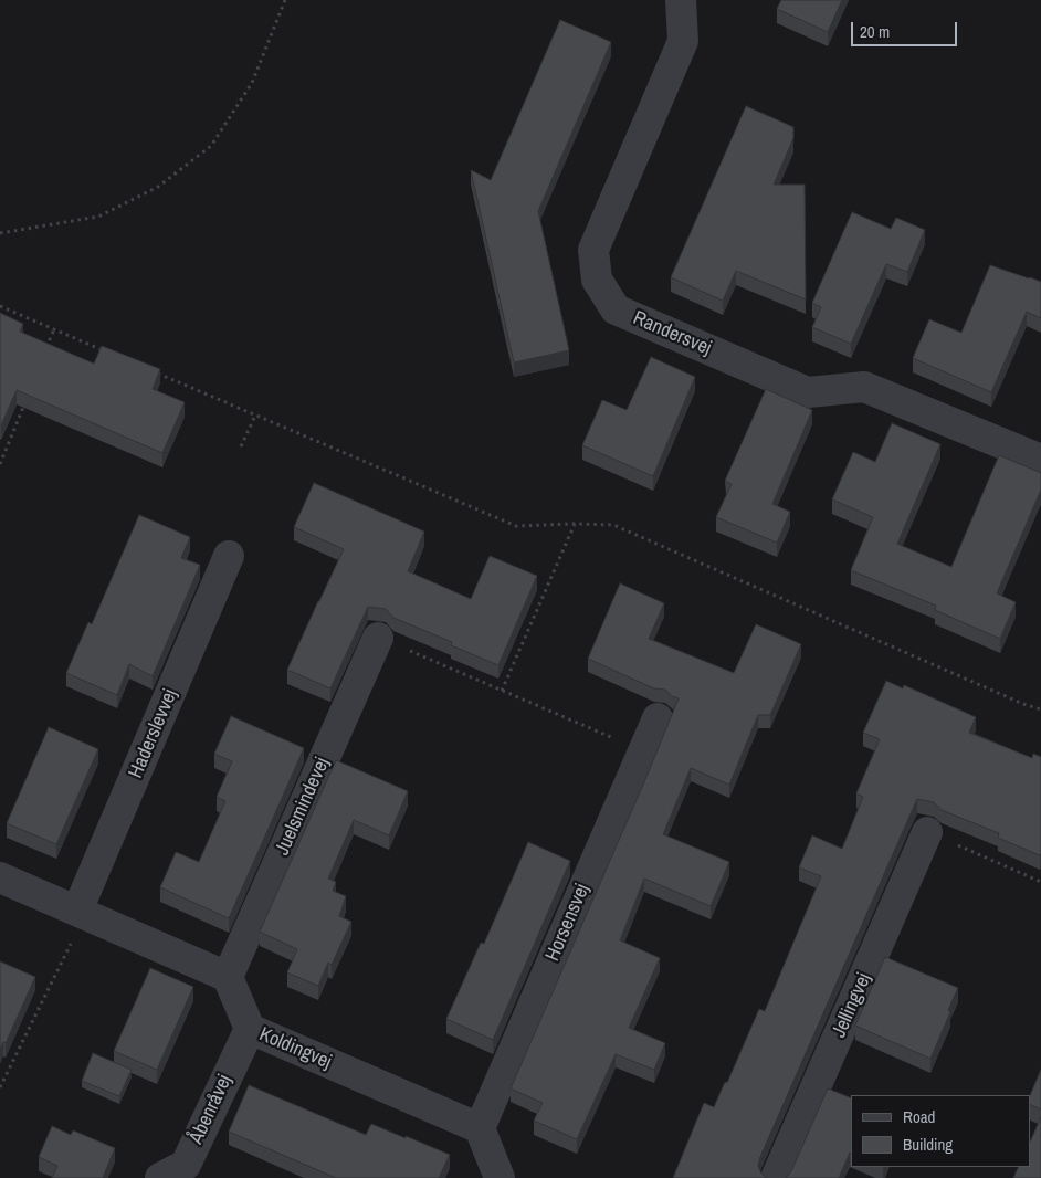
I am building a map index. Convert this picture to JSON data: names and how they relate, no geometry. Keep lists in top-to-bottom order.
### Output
{
  "streets": {
    "street": [
      "Randersvej",
      "Haderslevvej",
      "Juelsmindevej",
      "Horsensvej",
      "Jellingvej",
      "Koldingvej",
      "Åbenråvej"
    ]
  },
  "crossings": [
    ["Juelsmindevej", "Koldingvej"],
    ["Horsensvej", "Koldingvej"],
    ["Koldingvej", "Åbenråvej"]
  ],
  "legend": ["Road", "Building"],
  "scale_bar": "20 m"
}
